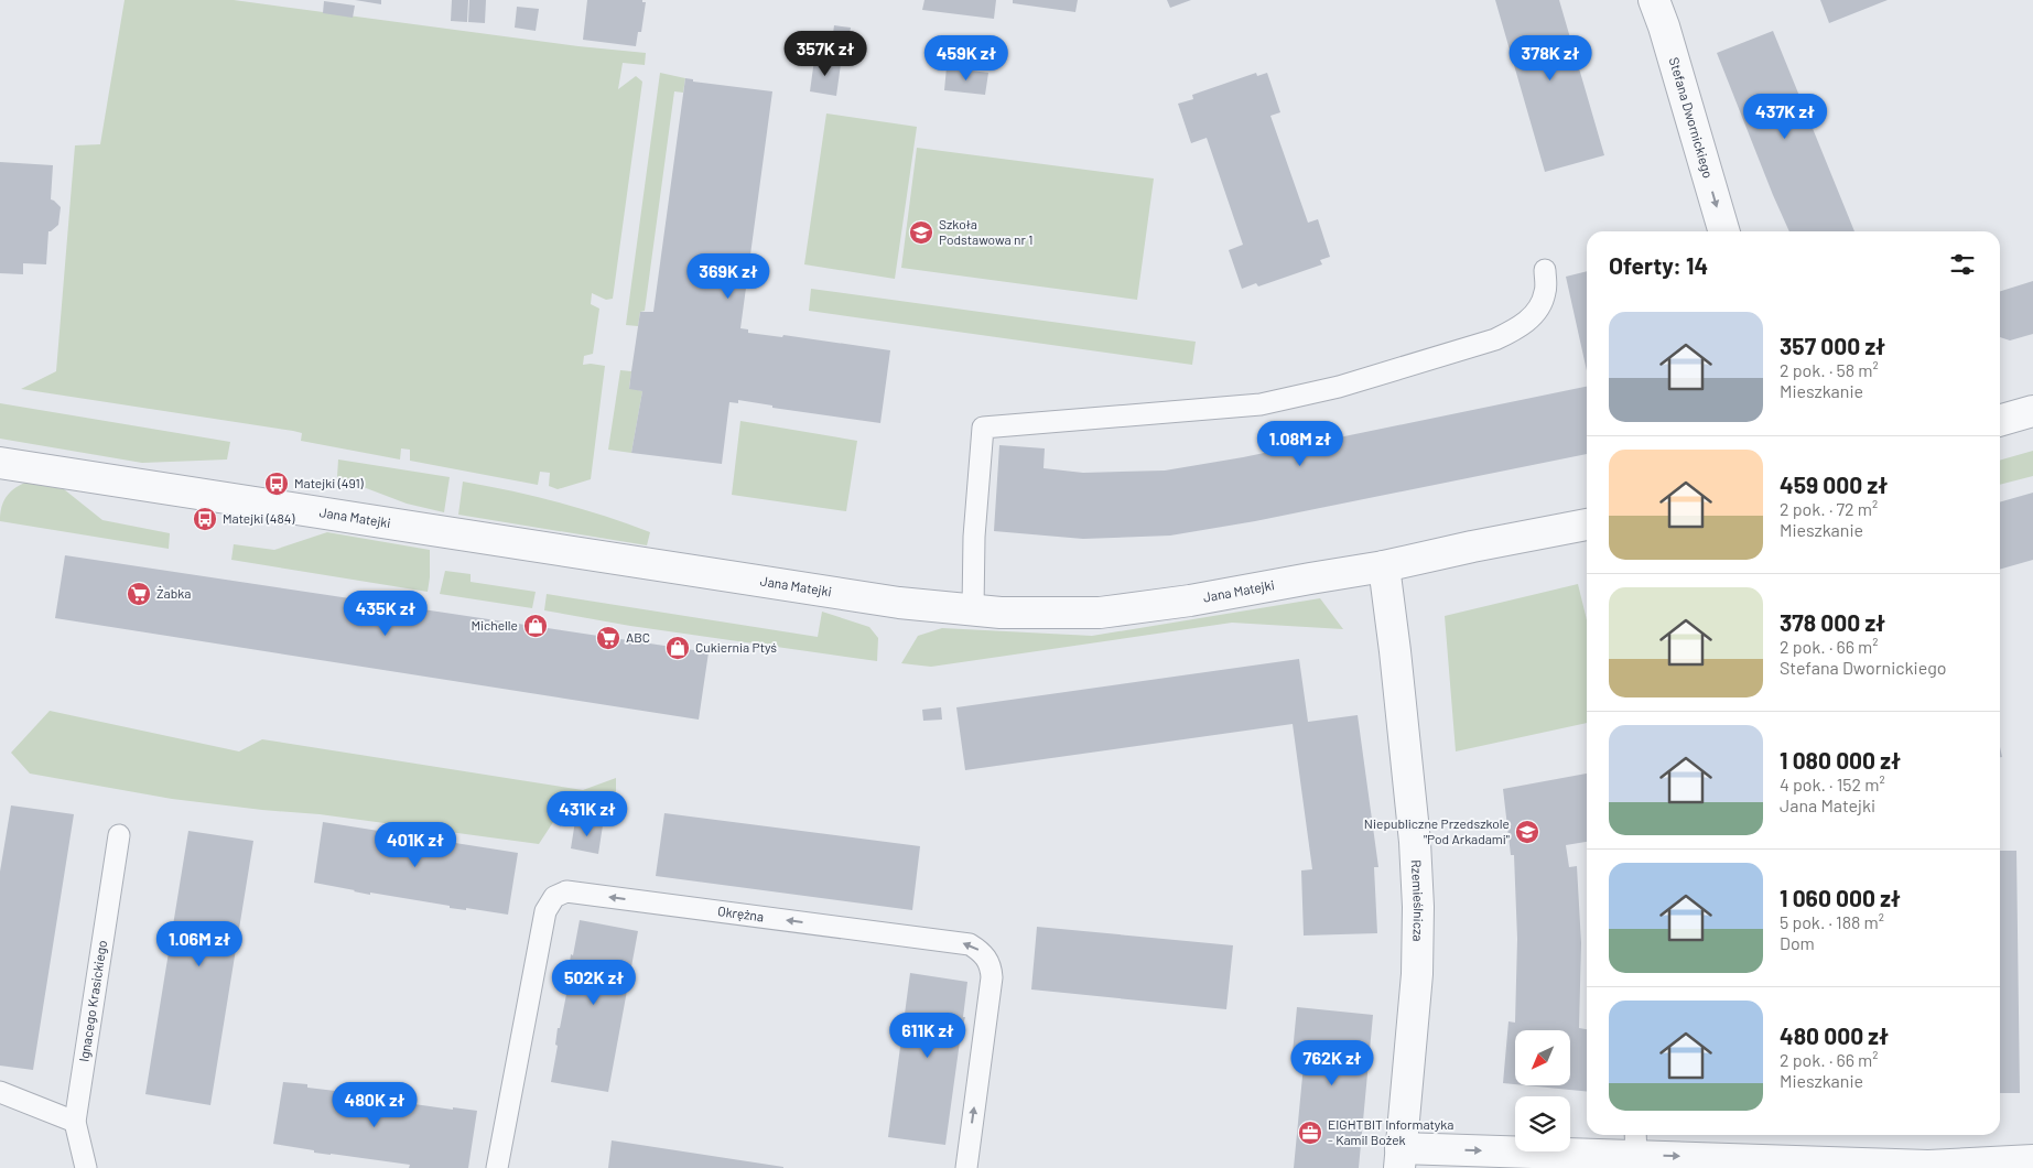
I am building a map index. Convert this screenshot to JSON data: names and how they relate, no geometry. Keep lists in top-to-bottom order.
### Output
{
  "streets": {
    "street": ["Stefana Dwornickiego", "Jana Matejki", "Rzemieślnicza"],
    "lane": ["Okrężna", "Ignacego Krasickiego"]
  },
  "crossings": [
    ["Jana Matejki", "Rzemieślnicza"]
  ],
  "one_way": ["Stefana Dwornickiego"],
  "places": {
    "school or university": ["Szkoła Podstawowa nr 1", "Niepubliczne Przedszkole \"Pod Arkadami\""],
    "bus stop": ["Matejki (491)", "Matejki (484)"],
    "supermarket": ["Żabka", "ABC"],
    "shop": ["Michelle", "Cukiernia Ptyś"],
    "office": ["EIGHTBIT Informatyka - Kamil Bożek"]
  },
  "north": "bottom left",
  "page": {
    "price": [
      "357K zł",
      "459K zł",
      "378K zł",
      "437K zł",
      "369K zł",
      "1.08M zł",
      "435K zł",
      "431K zł",
      "401K zł",
      "1.06M zł",
      "502K zł",
      "611K zł",
      "762K zł",
      "480K zł"
    ],
    "heading": "Oferty: 14",
    "list": [
      {
        "name": "357 000 zł",
        "note": "2 pok. · 58 m² · Mieszkanie"
      },
      {
        "name": "459 000 zł",
        "note": "2 pok. · 72 m² · Mieszkanie"
      },
      {
        "name": "378 000 zł",
        "note": "2 pok. · 66 m² · Stefana Dwornickiego"
      },
      {
        "name": "1 080 000 zł",
        "note": "4 pok. · 152 m² · Jana Matejki"
      },
      {
        "name": "1 060 000 zł",
        "note": "5 pok. · 188 m² · Dom"
      },
      {
        "name": "480 000 zł",
        "note": "2 pok. · 66 m² · Mieszkanie"
      }
    ]
  }
}
